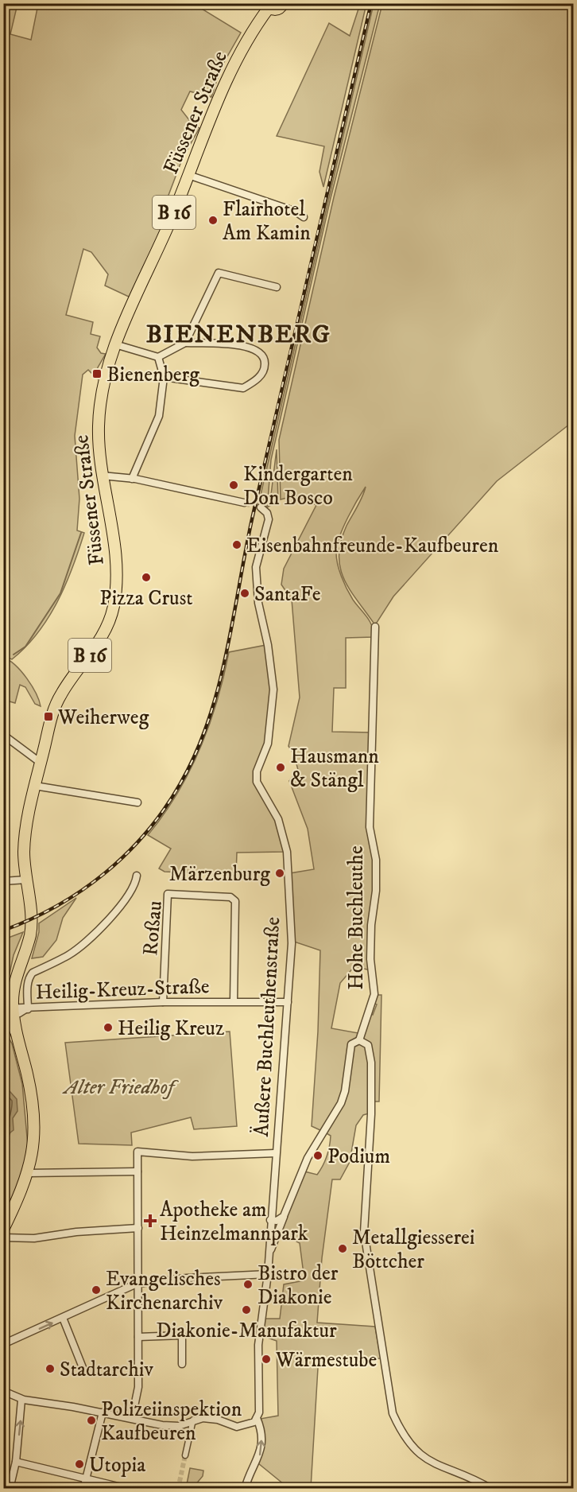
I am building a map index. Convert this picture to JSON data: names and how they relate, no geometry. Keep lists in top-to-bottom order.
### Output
{
  "streets": {
    "main road": ["Füssener Straße", "B 16"],
    "street": [
      "Hohe Buchleuthe",
      "Roßau",
      "Heilig-Kreuz-Straße",
      "Äußere Buchleuthenstraße"
    ]
  },
  "crossings": [
    ["Füssener Straße", "B 16"],
    ["Füssener Straße", "Heilig-Kreuz-Straße"],
    ["B 16", "Heilig-Kreuz-Straße"],
    ["Hohe Buchleuthe", "Äußere Buchleuthenstraße"],
    ["Roßau", "Heilig-Kreuz-Straße"],
    ["Heilig-Kreuz-Straße", "Äußere Buchleuthenstraße"]
  ],
  "districts": ["BIENENBERG"],
  "parks": ["Alter Friedhof"],
  "places": {
    "other": [
      "Flairhotel Am Kamin",
      "Kindergarten Don Bosco",
      "Eisenbahnfreunde-Kaufbeuren",
      "Pizza Crust",
      "SantaFe",
      "Hausmann & Stängl",
      "Märzenburg",
      "Heilig Kreuz",
      "Podium",
      "Metallgiesserei Böttcher",
      "Bistro der Diakonie",
      "Evangelisches Kirchenarchiv",
      "Diakonie-Manufaktur",
      "Wärmestube",
      "Stadtarchiv",
      "Polizeiinspektion Kaufbeuren",
      "Utopia"
    ],
    "transit": ["Bienenberg", "Weiherweg"],
    "health": ["Apotheke am Heinzelmannpark"]
  }
}
